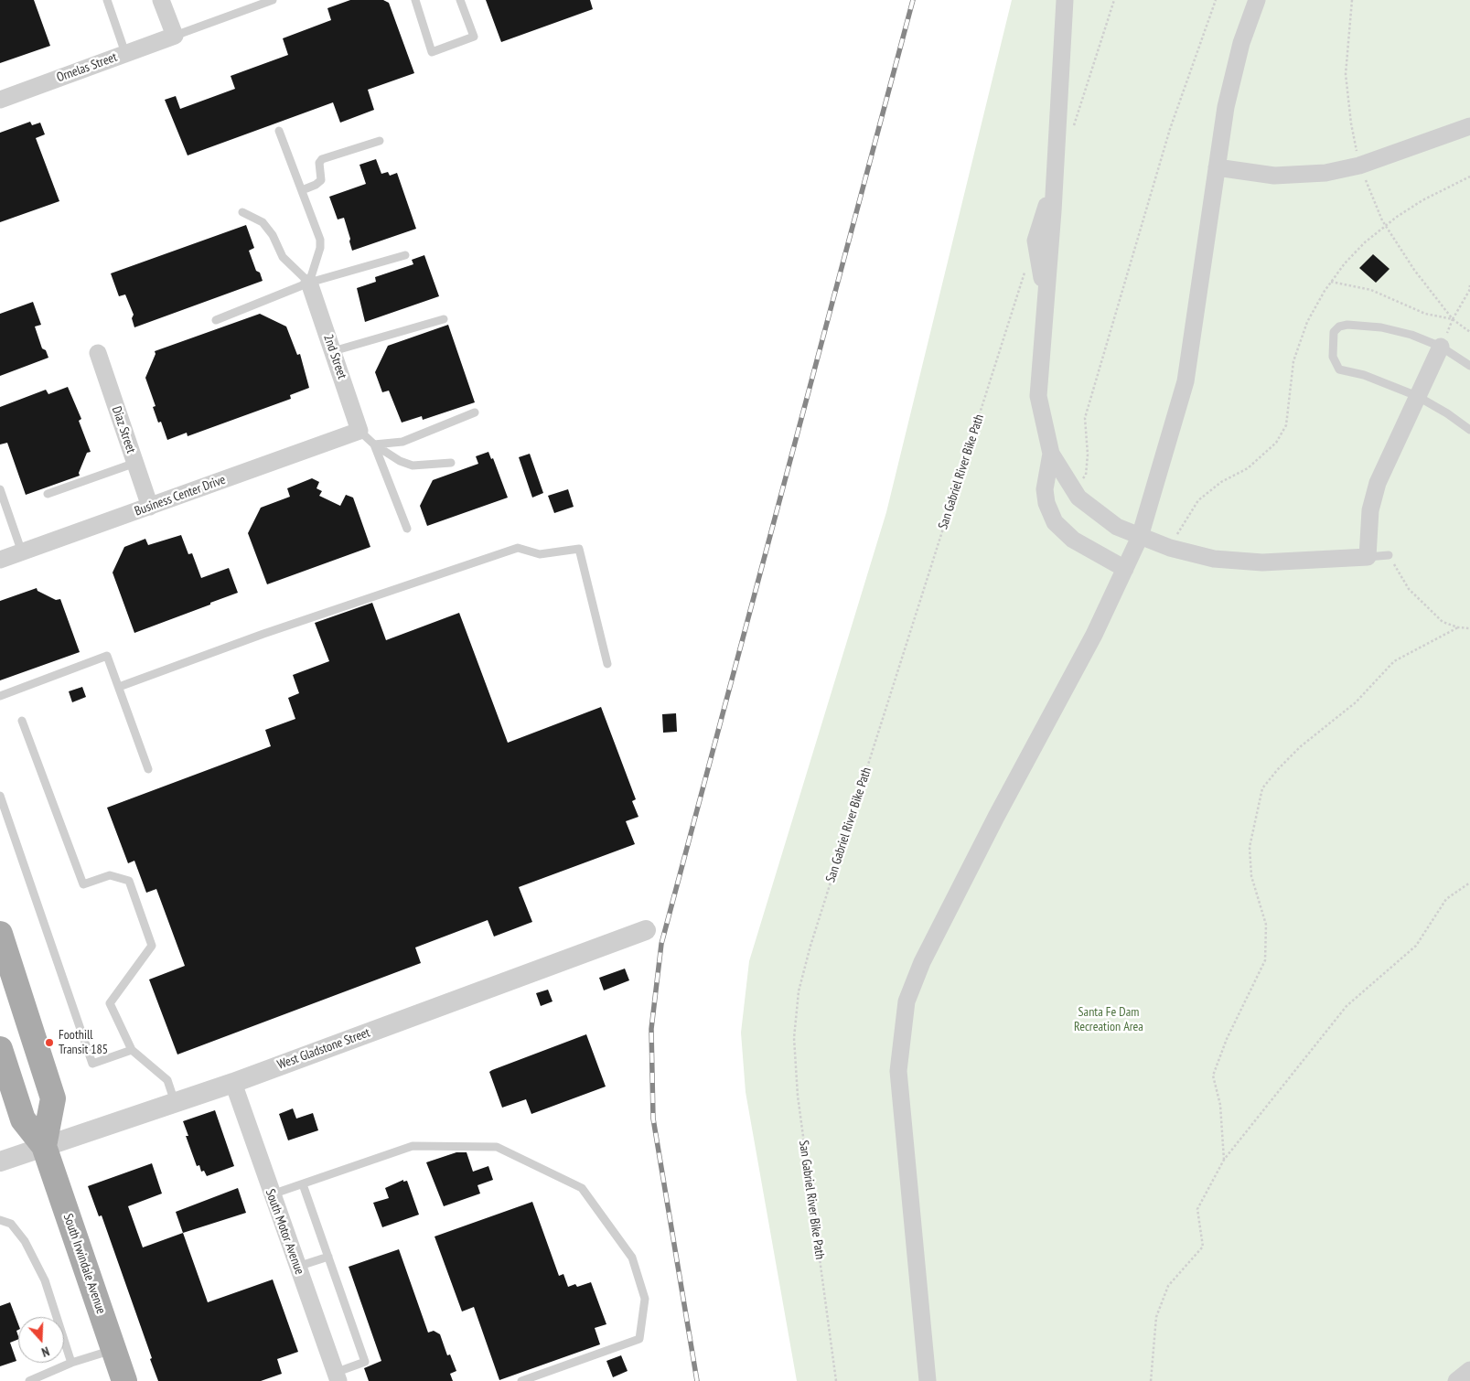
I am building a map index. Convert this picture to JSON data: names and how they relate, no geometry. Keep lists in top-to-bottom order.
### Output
{
  "streets": {
    "main road": ["South Irwindale Avenue"],
    "street": [
      "Ornelas Street",
      "2nd Street",
      "Diaz Street",
      "Business Center Drive",
      "West Gladstone Street",
      "South Motor Avenue"
    ],
    "path": ["San Gabriel River Bike Path"]
  },
  "crossings": [
    ["2nd Street", "Business Center Drive"],
    ["Diaz Street", "Business Center Drive"],
    ["West Gladstone Street", "South Motor Avenue"],
    ["West Gladstone Street", "South Irwindale Avenue"]
  ],
  "parks": ["Santa Fe Dam Recreation Area"],
  "places": ["Foothill Transit 185"],
  "north": "bottom"
}
